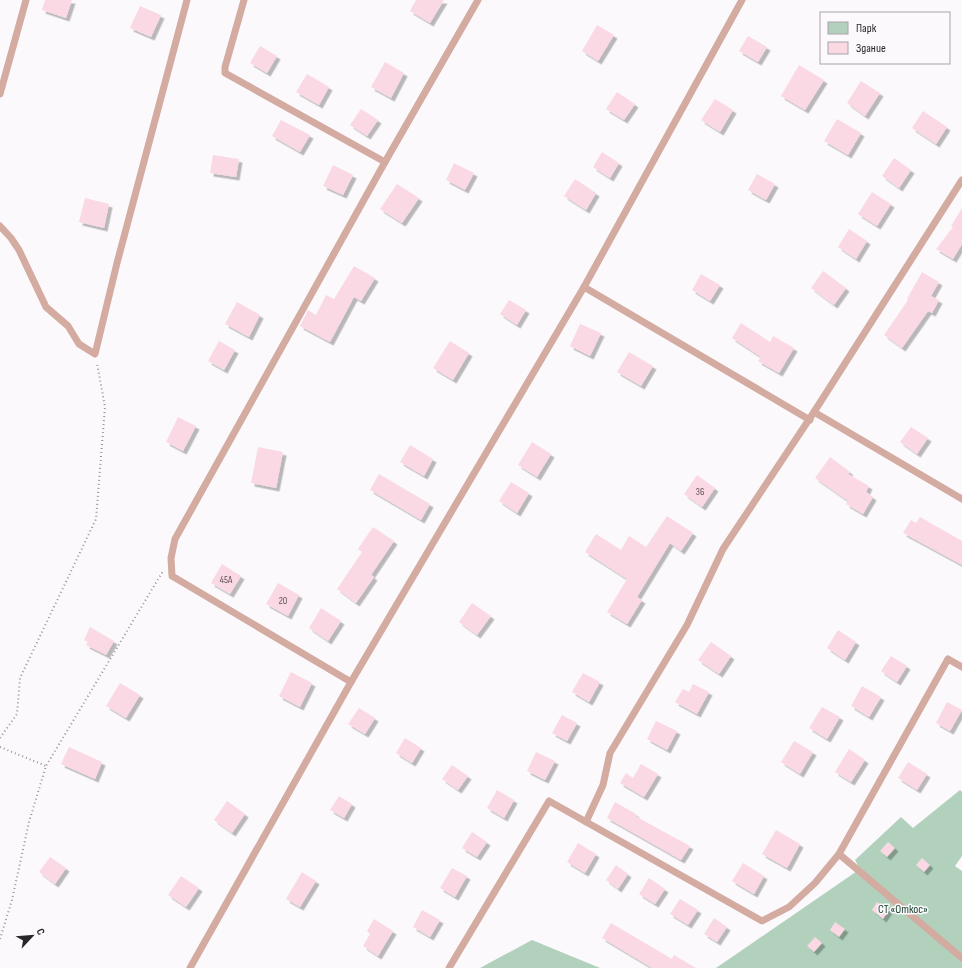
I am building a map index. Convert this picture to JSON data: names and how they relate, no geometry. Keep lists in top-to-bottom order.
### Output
{
  "parks": ["СТ «Откос»"],
  "house_numbers": ["36", "45А", "20"],
  "legend": ["Парк", "Здание"],
  "north": "top right"
}
